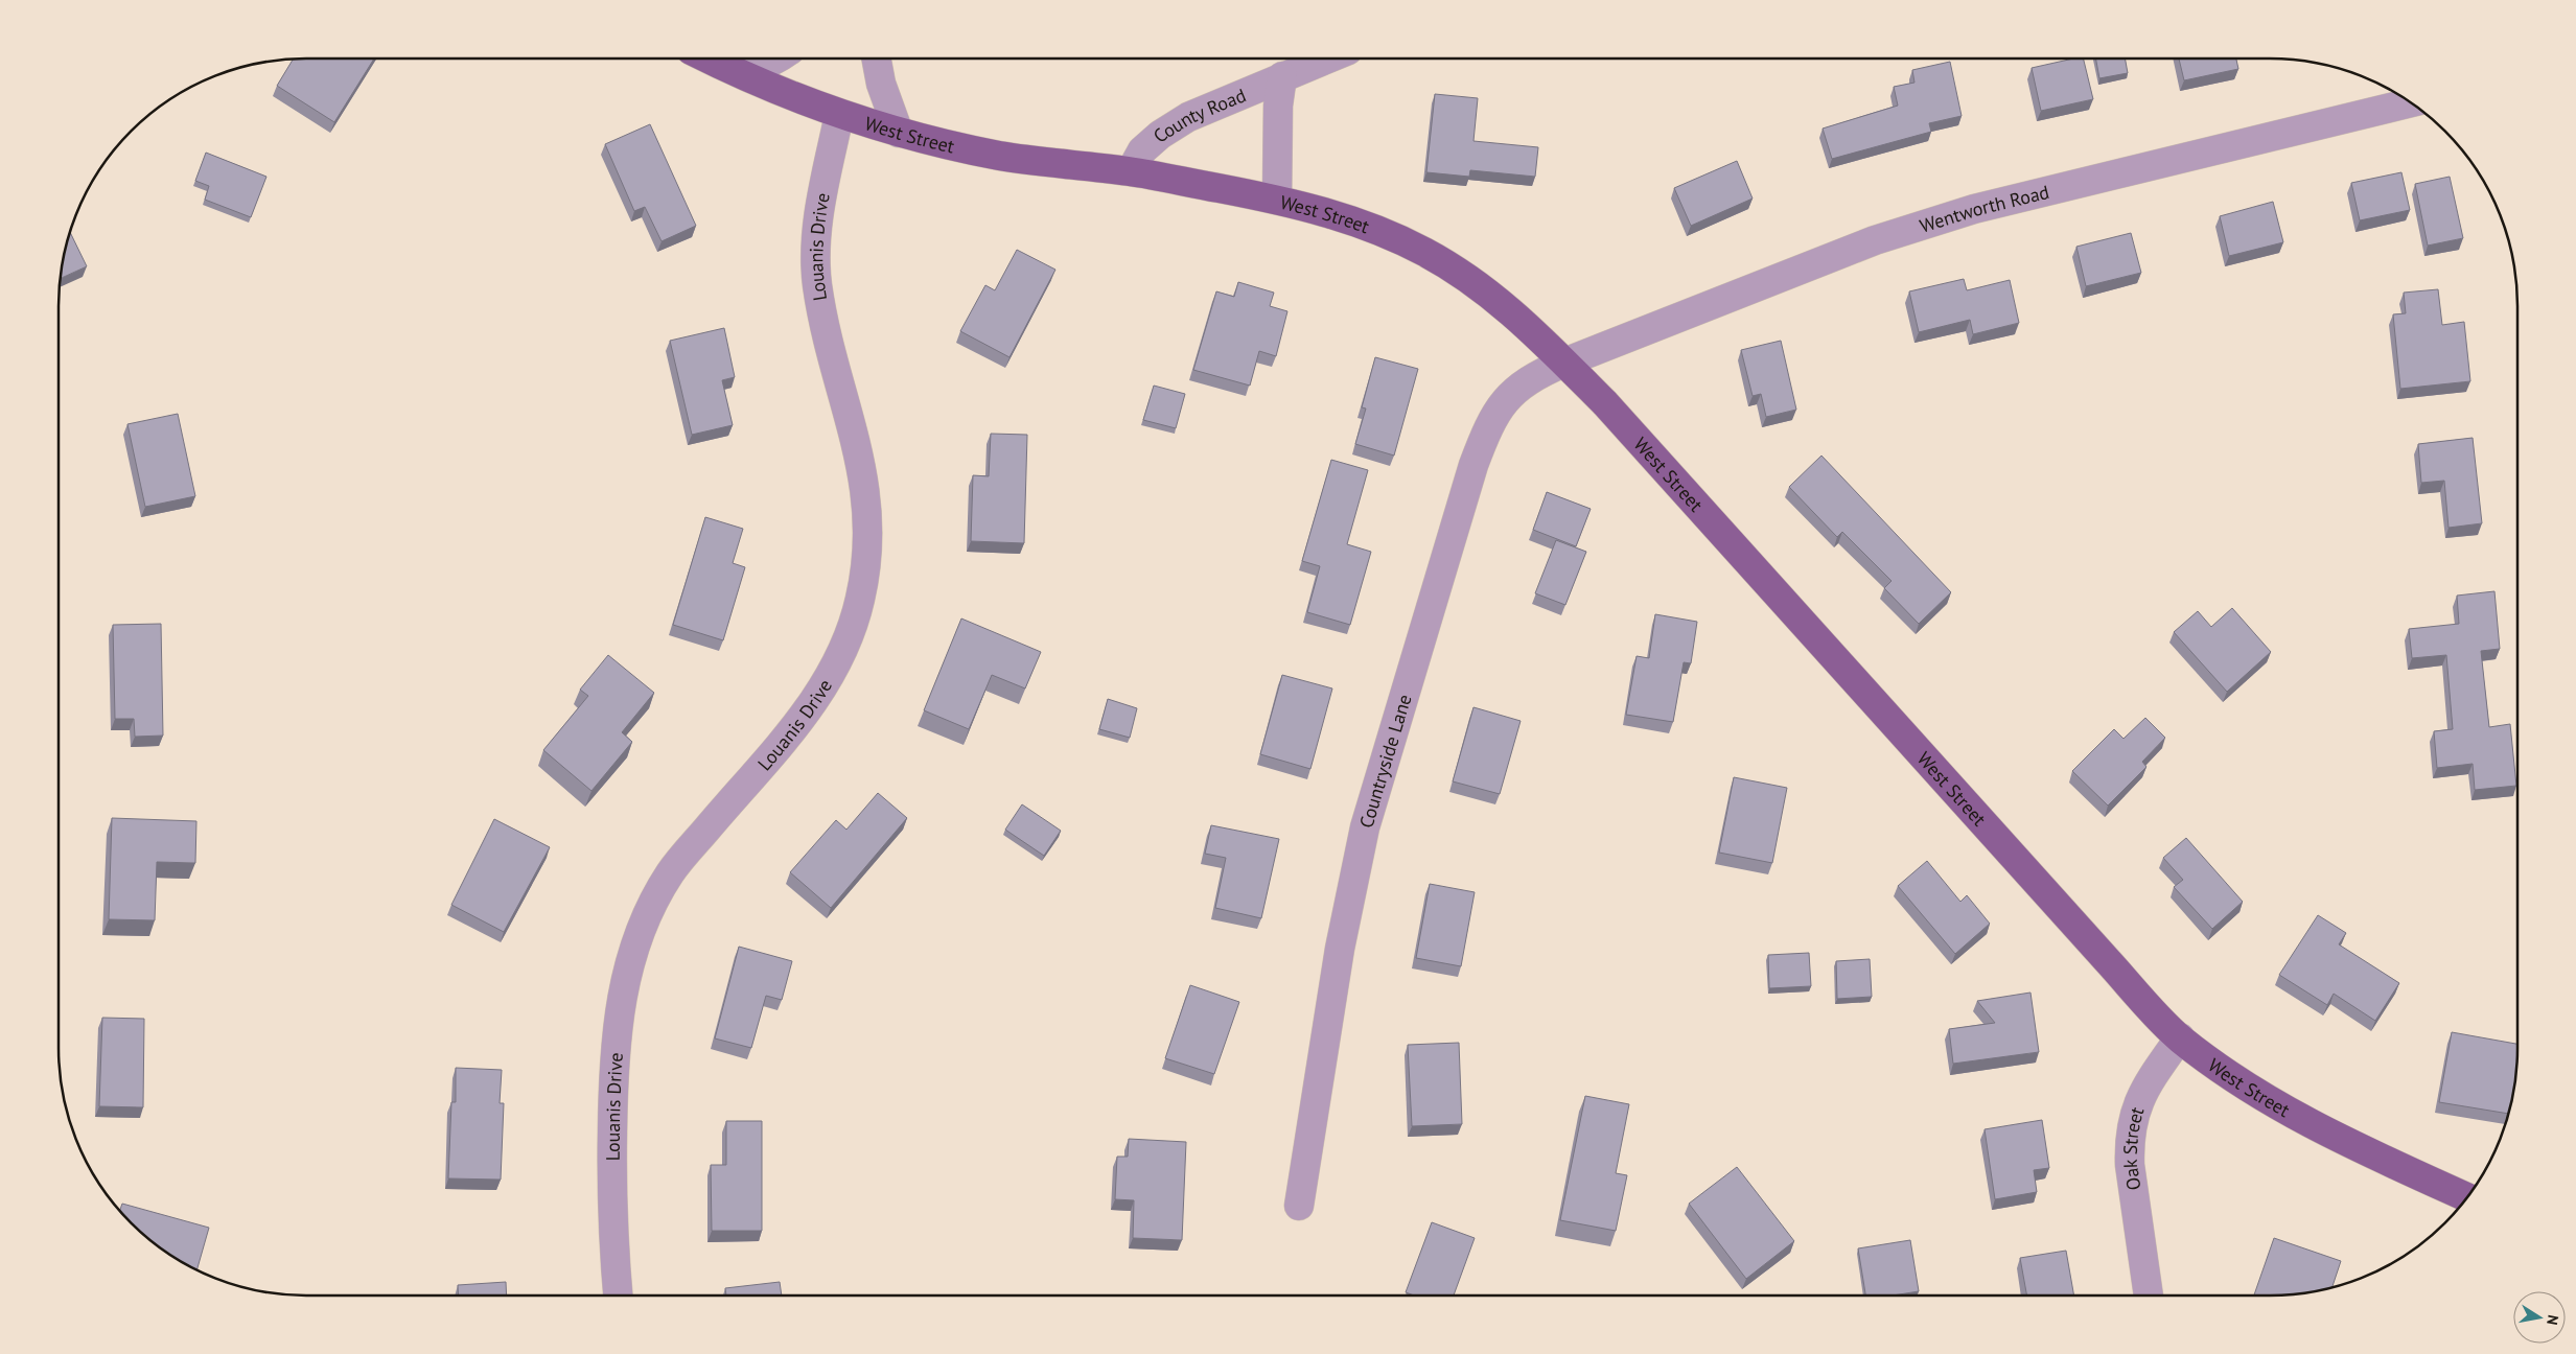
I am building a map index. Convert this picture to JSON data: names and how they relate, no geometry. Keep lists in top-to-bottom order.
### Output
{
  "streets": {
    "main road": ["West Street"],
    "street": [
      "County Road",
      "Wentworth Road",
      "Louanis Drive",
      "Countryside Lane",
      "Oak Street"
    ]
  },
  "crossings": [
    ["County Road", "West Street"],
    ["West Street", "Wentworth Road"],
    ["West Street", "Louanis Drive"],
    ["West Street", "Countryside Lane"],
    ["West Street", "Oak Street"],
    ["Wentworth Road", "Countryside Lane"]
  ],
  "north": "right"
}
